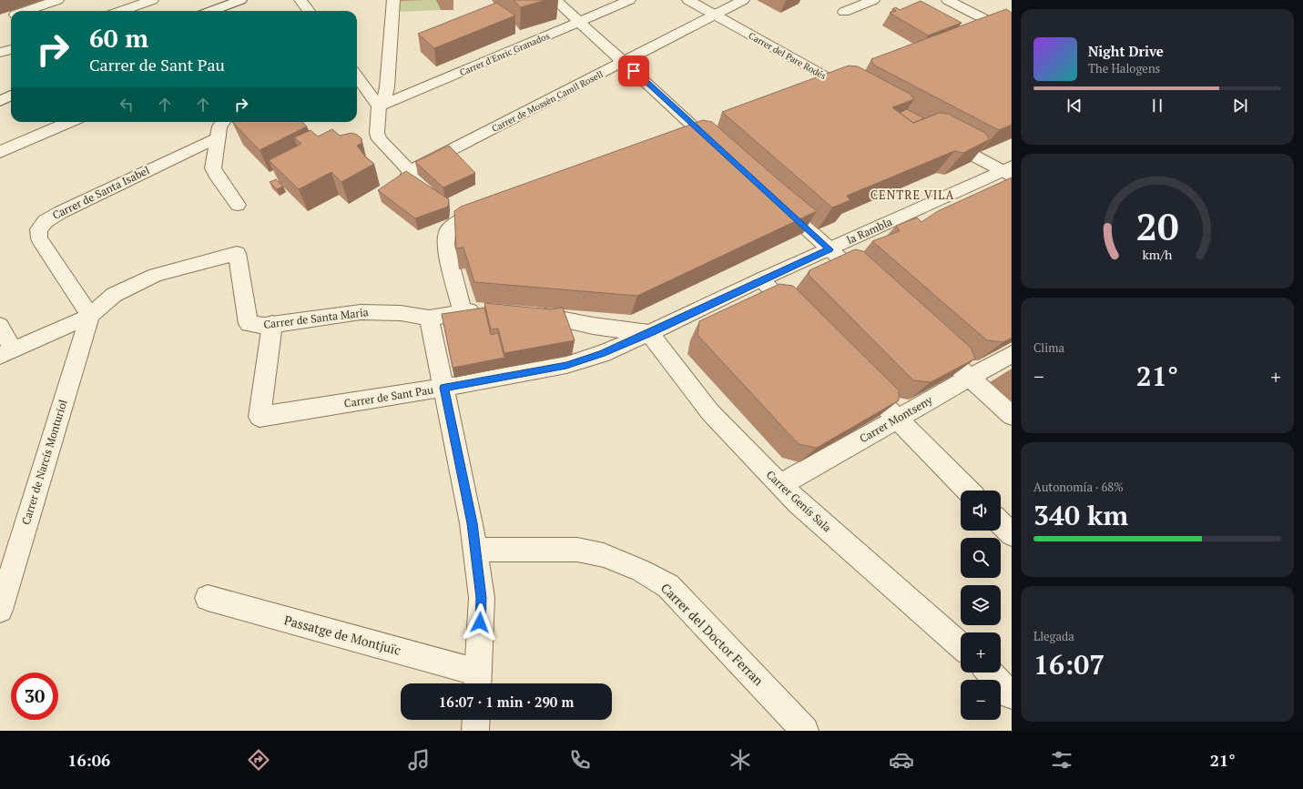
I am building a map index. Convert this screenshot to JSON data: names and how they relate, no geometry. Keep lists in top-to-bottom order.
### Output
{
  "streets": {
    "street": [
      "Carrer d'Enric Granados",
      "Carrer del Pare Rodés",
      "Carrer de Mossèn Camil Rosell",
      "Carrer de Santa Isabel",
      "la Rambla",
      "Carrer de Santa Maria",
      "Carrer de Sant Pau",
      "Carrer Montseny",
      "Carrer de Narcís Monturiol",
      "Carrer Genís Sala",
      "Carrer del Doctor Ferran",
      "Passatge de Montjuïc"
    ]
  },
  "crossings": [
    ["Carrer del Pare Rodés", "Carrer de Mossèn Camil Rosell"],
    ["Carrer de Santa Isabel", "Carrer de Santa Maria"],
    ["Carrer de Santa Isabel", "Carrer de Narcís Monturiol"],
    ["la Rambla", "Carrer de Sant Pau"],
    ["la Rambla", "Carrer Genís Sala"],
    ["Carrer de Santa Maria", "Carrer de Sant Pau"],
    ["Carrer de Santa Maria", "Carrer de Narcís Monturiol"],
    ["Carrer de Sant Pau", "Carrer Genís Sala"],
    ["Carrer Montseny", "Carrer Genís Sala"]
  ],
  "districts": ["CENTRE VILA"],
  "page": {
    "turn": ["60 m", "Carrer de Sant Pau"],
    "song": ["Night Drive", "The Halogens"],
    "tile": [
      "Clima",
      ["Autonomía · 68%", "340 km"],
      ["Llegada", "16:07"]
    ],
    "heat": ["−", "21°", "+"],
    "map_buttons": ["+", "−"],
    "limit": "30",
    "trip": "16:07 · 1 min · 290 m",
    "tabs": ["16:06", "21°"],
    "gauge": ["20", "km/h"]
  }
}
